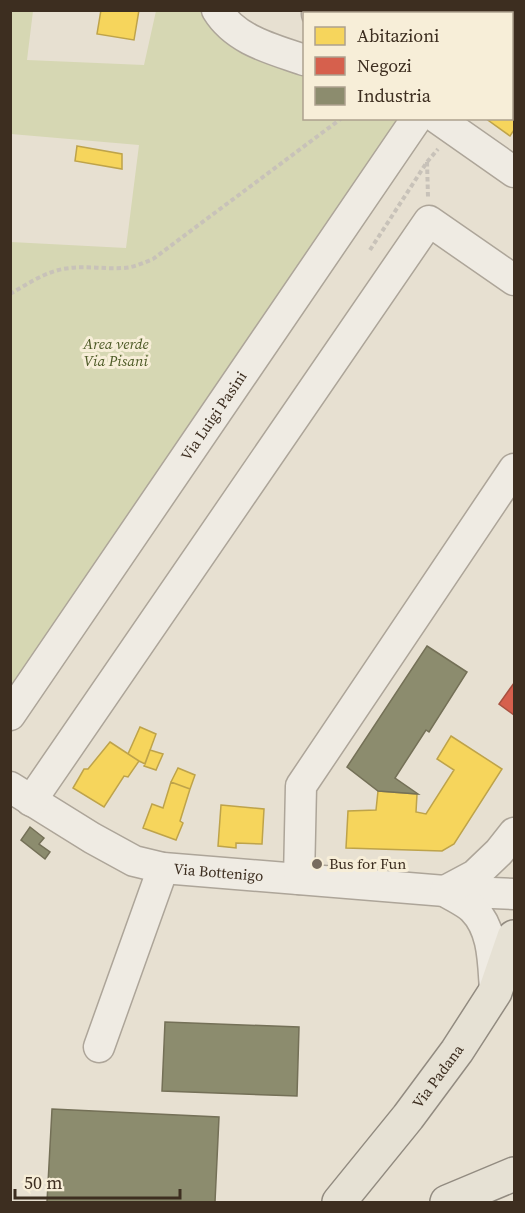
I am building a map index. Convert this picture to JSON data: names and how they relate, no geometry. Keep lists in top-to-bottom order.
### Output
{
  "streets": {
    "main road": ["Via Padana"],
    "street": ["Via Luigi Pasini", "Via Bottenigo"]
  },
  "parks": ["Area verde Via Pisani"],
  "places": ["Bus for Fun"],
  "legend": ["Abitazioni", "Negozi", "Industria"],
  "scale_bar": "50 m"
}
